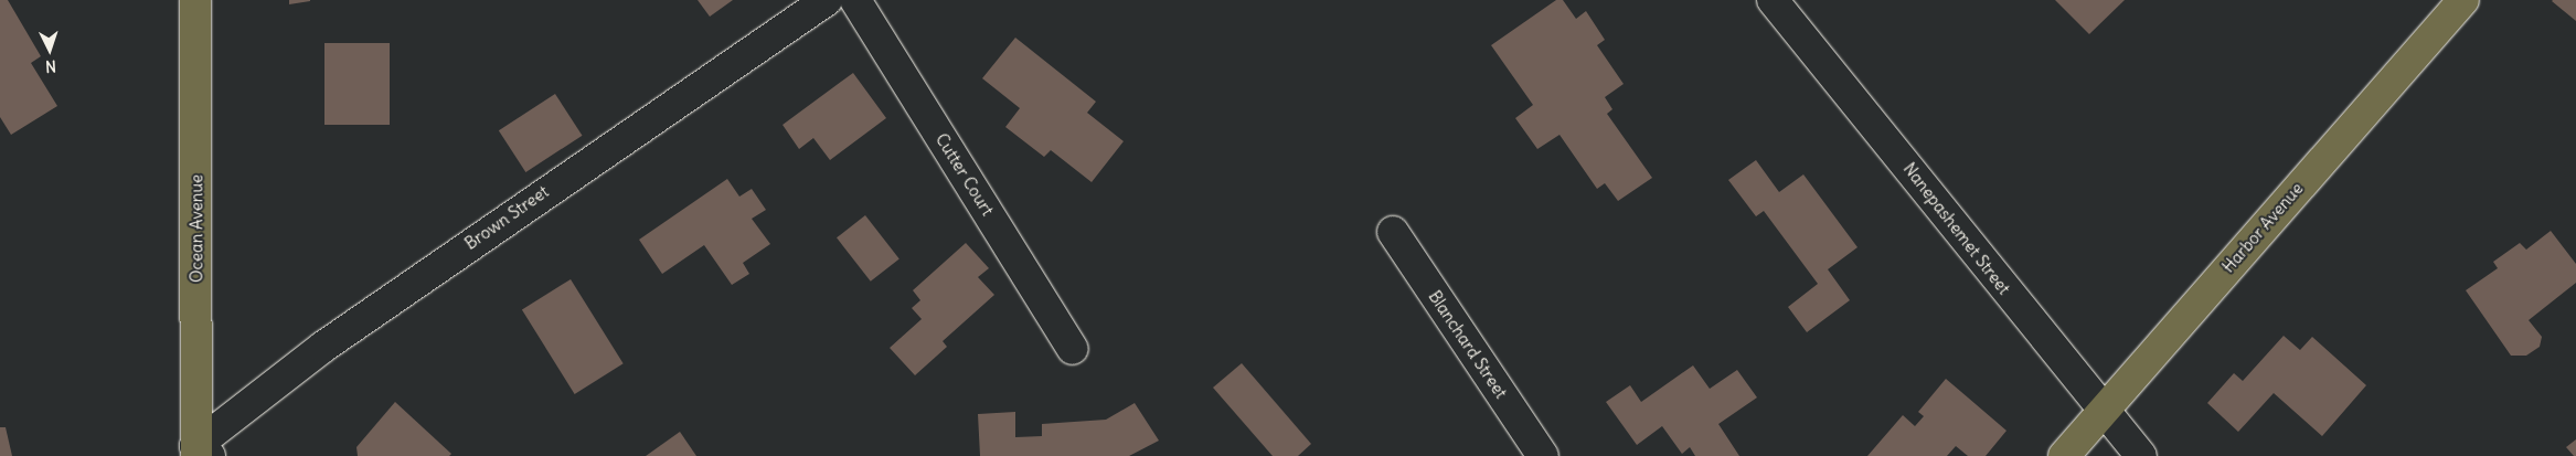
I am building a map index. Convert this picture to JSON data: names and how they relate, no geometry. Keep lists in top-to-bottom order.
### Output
{
  "streets": {
    "main road": ["Harbor Avenue", "Ocean Avenue"],
    "street": [
      "Cutter Court",
      "Brown Street",
      "Nanepashemet Street",
      "Blanchard Street"
    ]
  },
  "crossings": [
    ["Brown Street", "Ocean Avenue"],
    ["Harbor Avenue", "Nanepashemet Street"]
  ],
  "north": "bottom"
}
